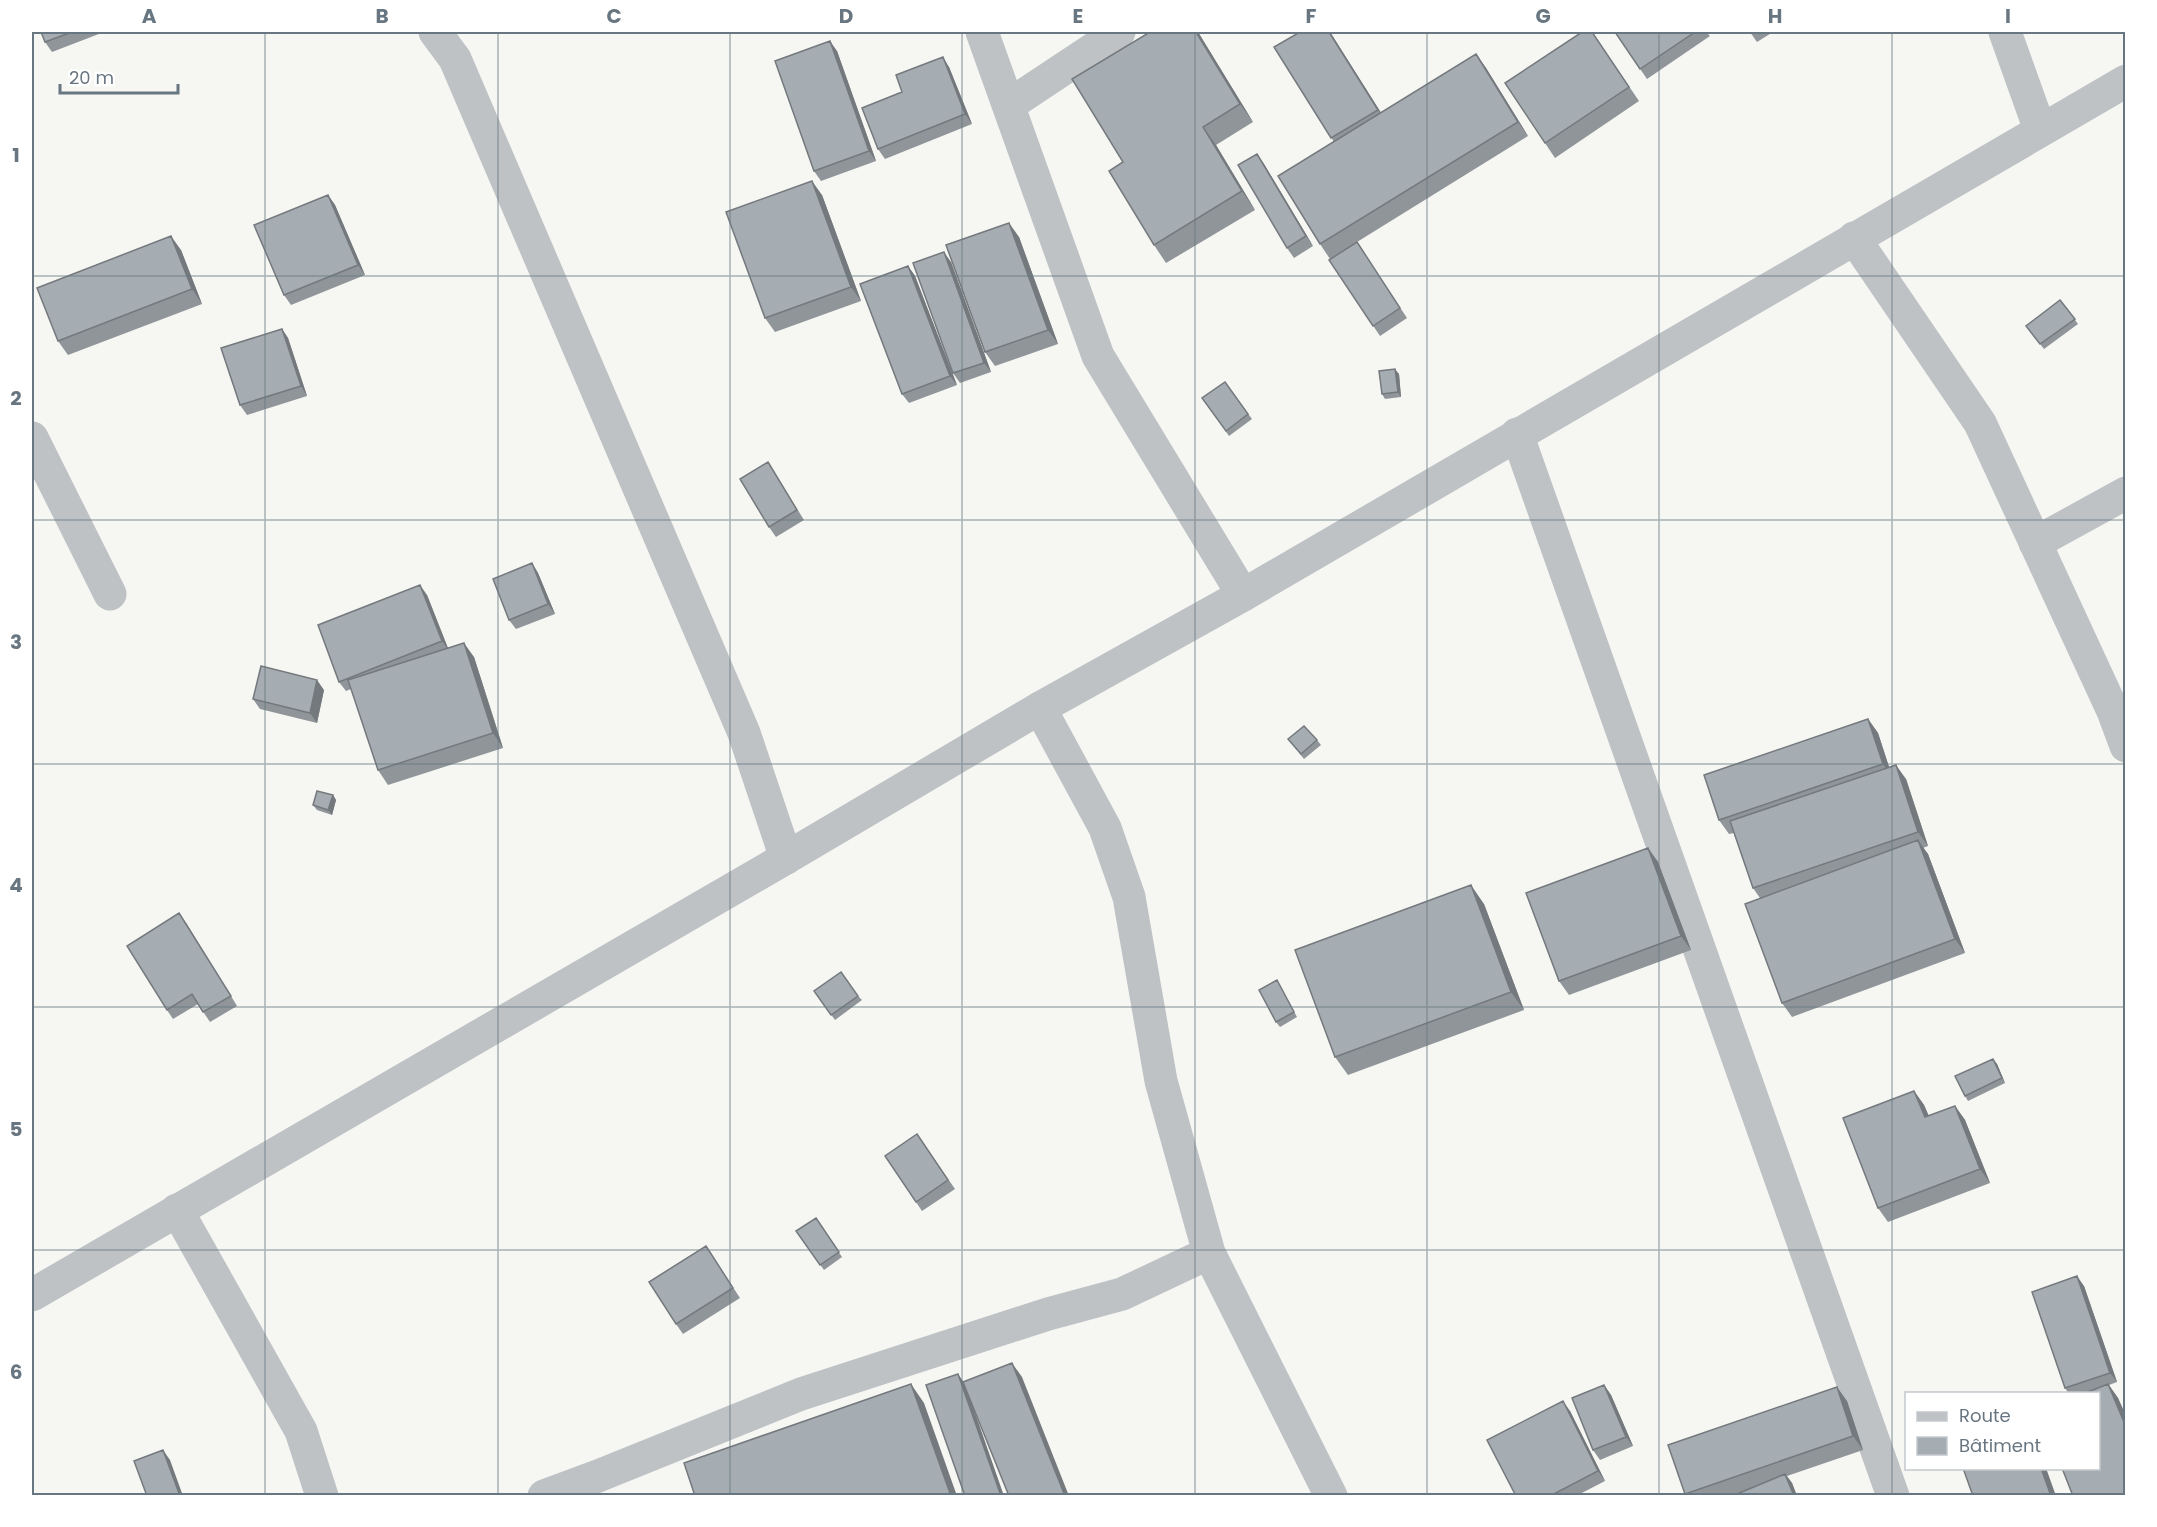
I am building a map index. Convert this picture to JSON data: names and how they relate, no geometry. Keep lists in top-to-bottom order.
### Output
{
  "legend": ["Route", "Bâtiment"],
  "scale_bar": "20 m",
  "grid": {
    "columns": [
      "A",
      "B",
      "C",
      "D",
      "E",
      "F",
      "G",
      "H",
      "I"
    ],
    "rows": [
      "1",
      "2",
      "3",
      "4",
      "5",
      "6"
    ]
  }
}
